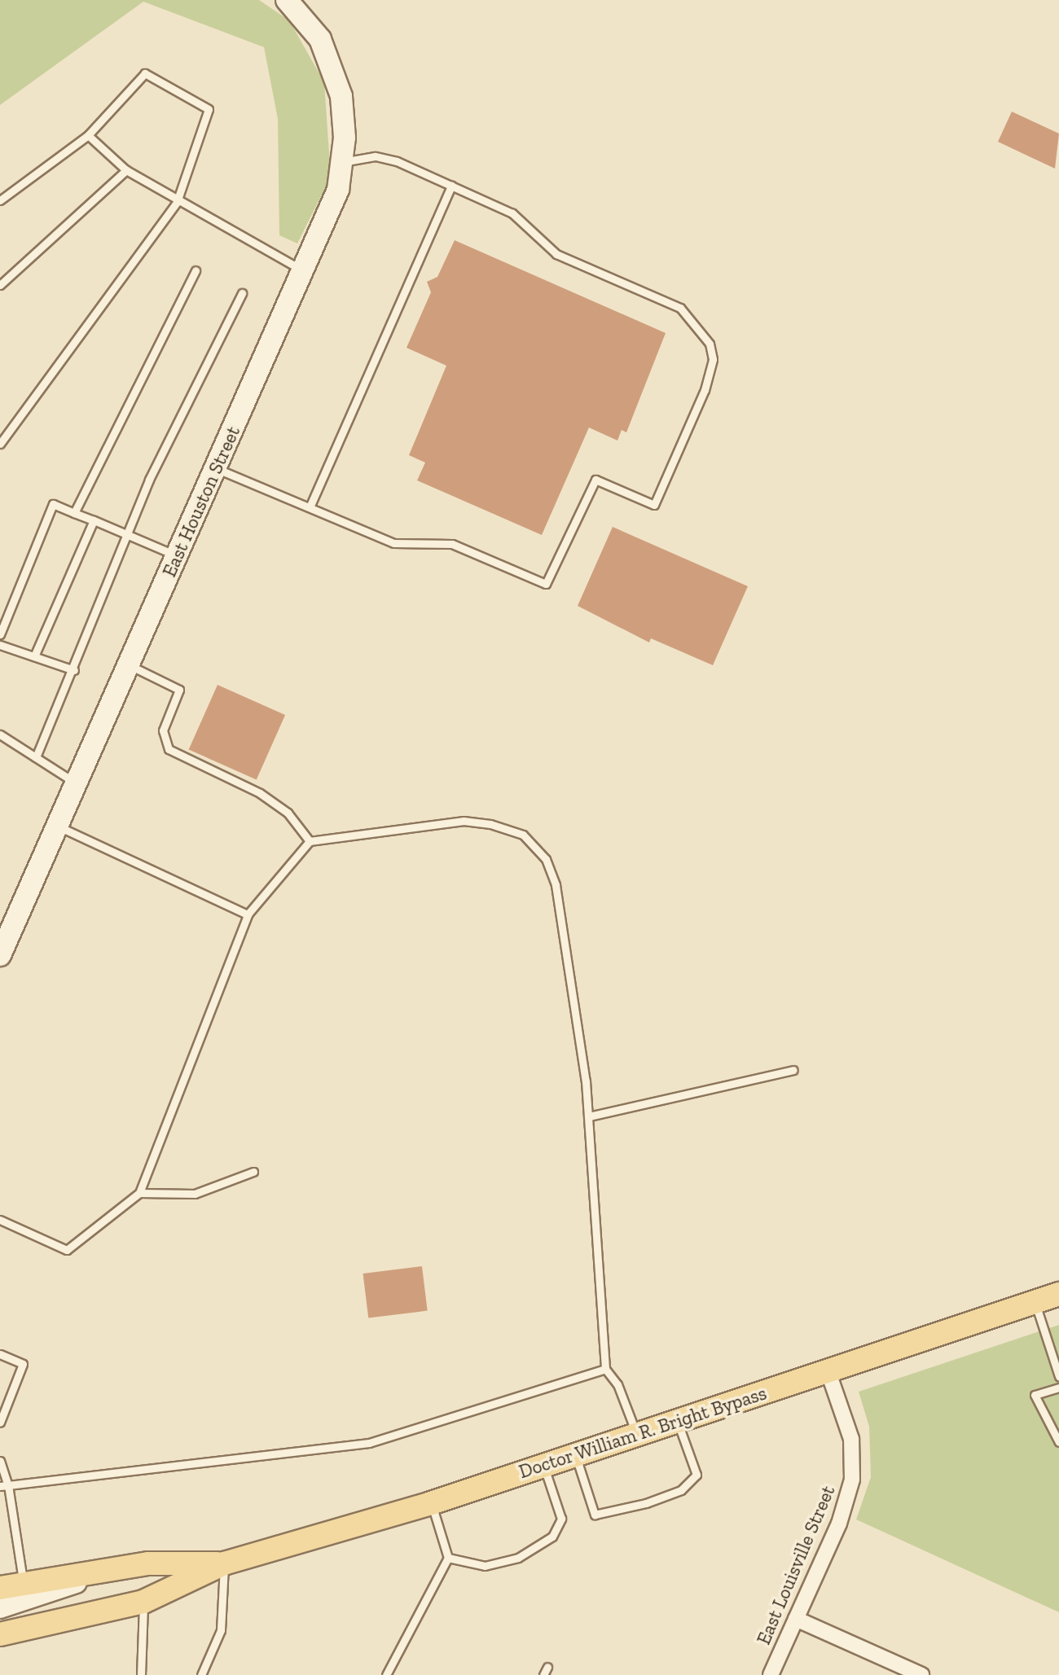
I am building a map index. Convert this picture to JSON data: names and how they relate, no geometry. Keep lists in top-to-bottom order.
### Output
{
  "streets": {
    "main road": ["Doctor William R. Bright Bypass"],
    "street": ["East Houston Street", "East Louisville Street"]
  },
  "crossings": [
    ["Doctor William R. Bright Bypass", "East Louisville Street"]
  ]
}
